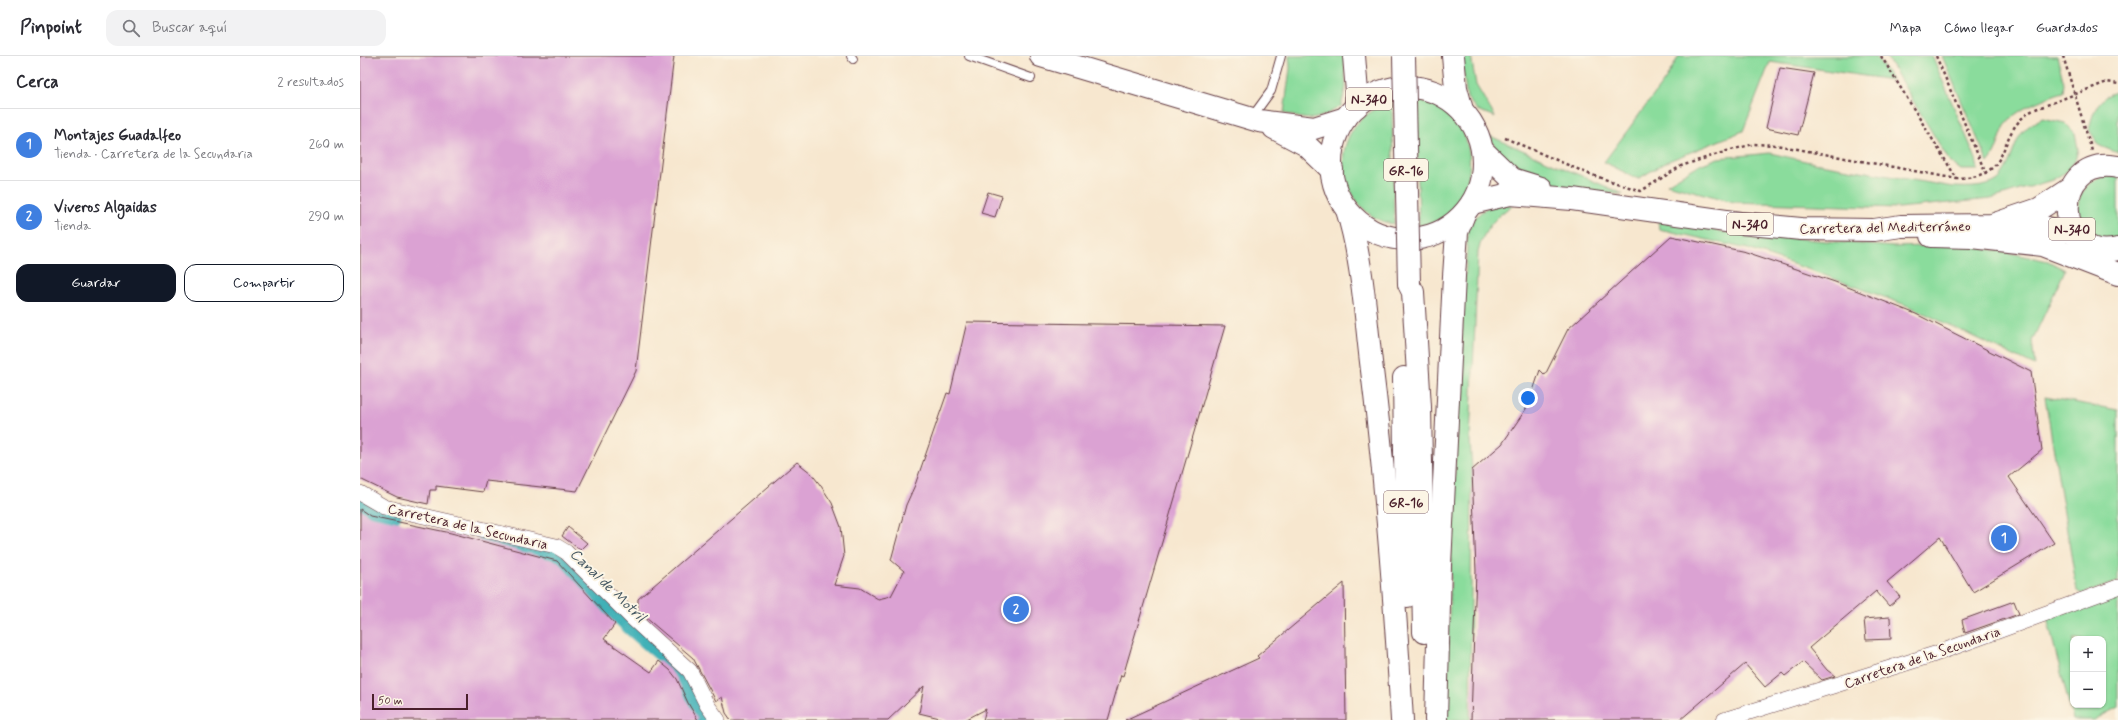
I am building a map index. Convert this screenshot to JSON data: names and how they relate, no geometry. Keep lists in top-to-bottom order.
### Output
{
  "streets": {
    "main road": ["N-340", "GR-16", "Carretera del Mediterráneo"],
    "street": ["Carretera de la Secundaria"]
  },
  "crossings": [
    ["N-340", "Carretera del Mediterráneo"]
  ],
  "water": ["Canal de Motril"],
  "scale_bar": "50 m",
  "page": {
    "header": "Pinpoint",
    "search": "Buscar aquí",
    "nav": ["Mapa", "Cómo llegar", "Guardados"],
    "heading": ["Cerca", "2 resultados"],
    "list": [
      {
        "mark": "1",
        "name": "Montajes Guadalfeo",
        "note": "Tienda · Carretera de la Secundaria",
        "value": "260 m"
      },
      {
        "mark": "2",
        "name": "Viveros Algaidas",
        "note": "Tienda",
        "value": "290 m"
      }
    ],
    "buttons": ["Guardar", "Compartir"],
    "pins": ["1", "2"],
    "map_buttons": ["+", "−"],
    "scale": "50 m"
  }
}
